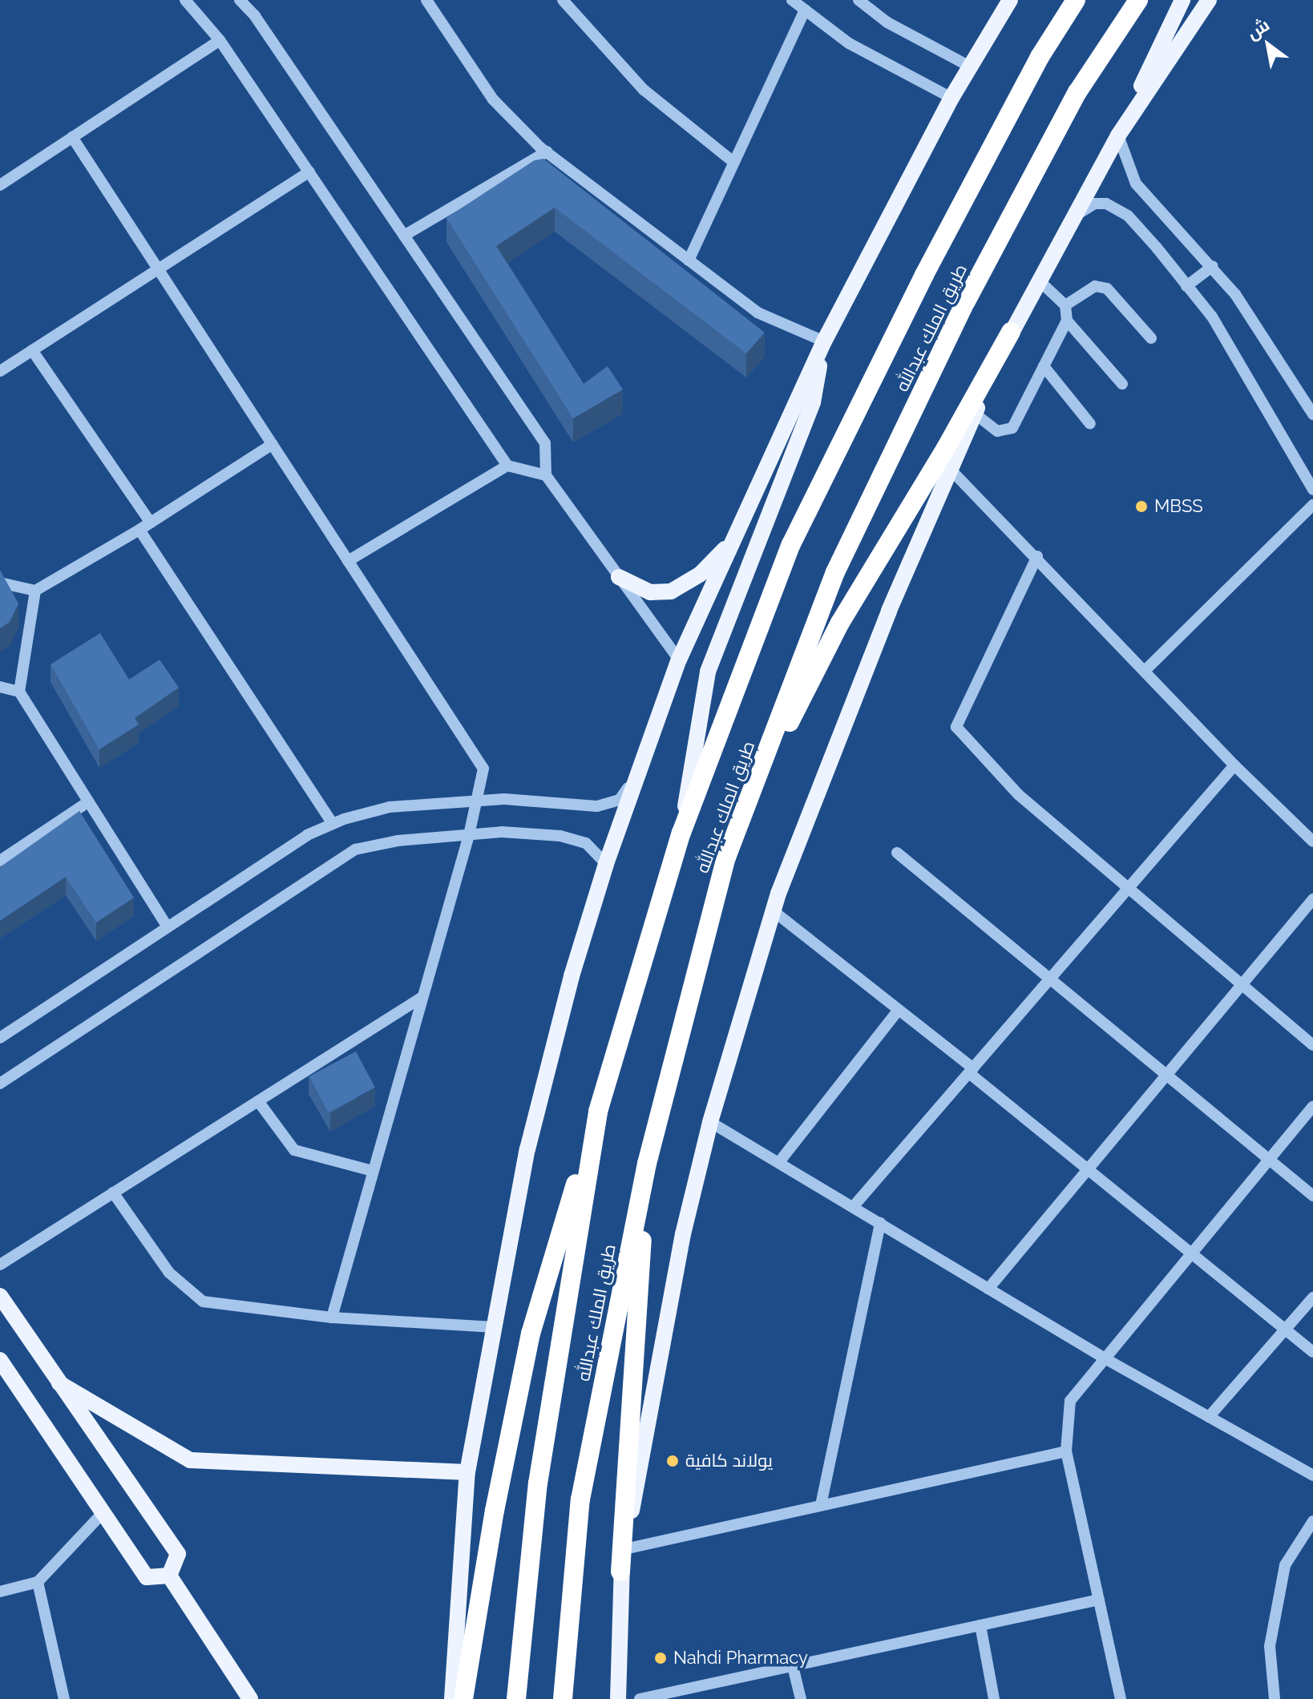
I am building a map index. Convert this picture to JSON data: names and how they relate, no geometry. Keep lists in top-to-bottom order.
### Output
{
  "streets": {
    "highway": ["طريق الملك عبدالله"]
  },
  "places": ["MBSS", "يولاند كافية", "Nahdi Pharmacy"],
  "north": "top left"
}
